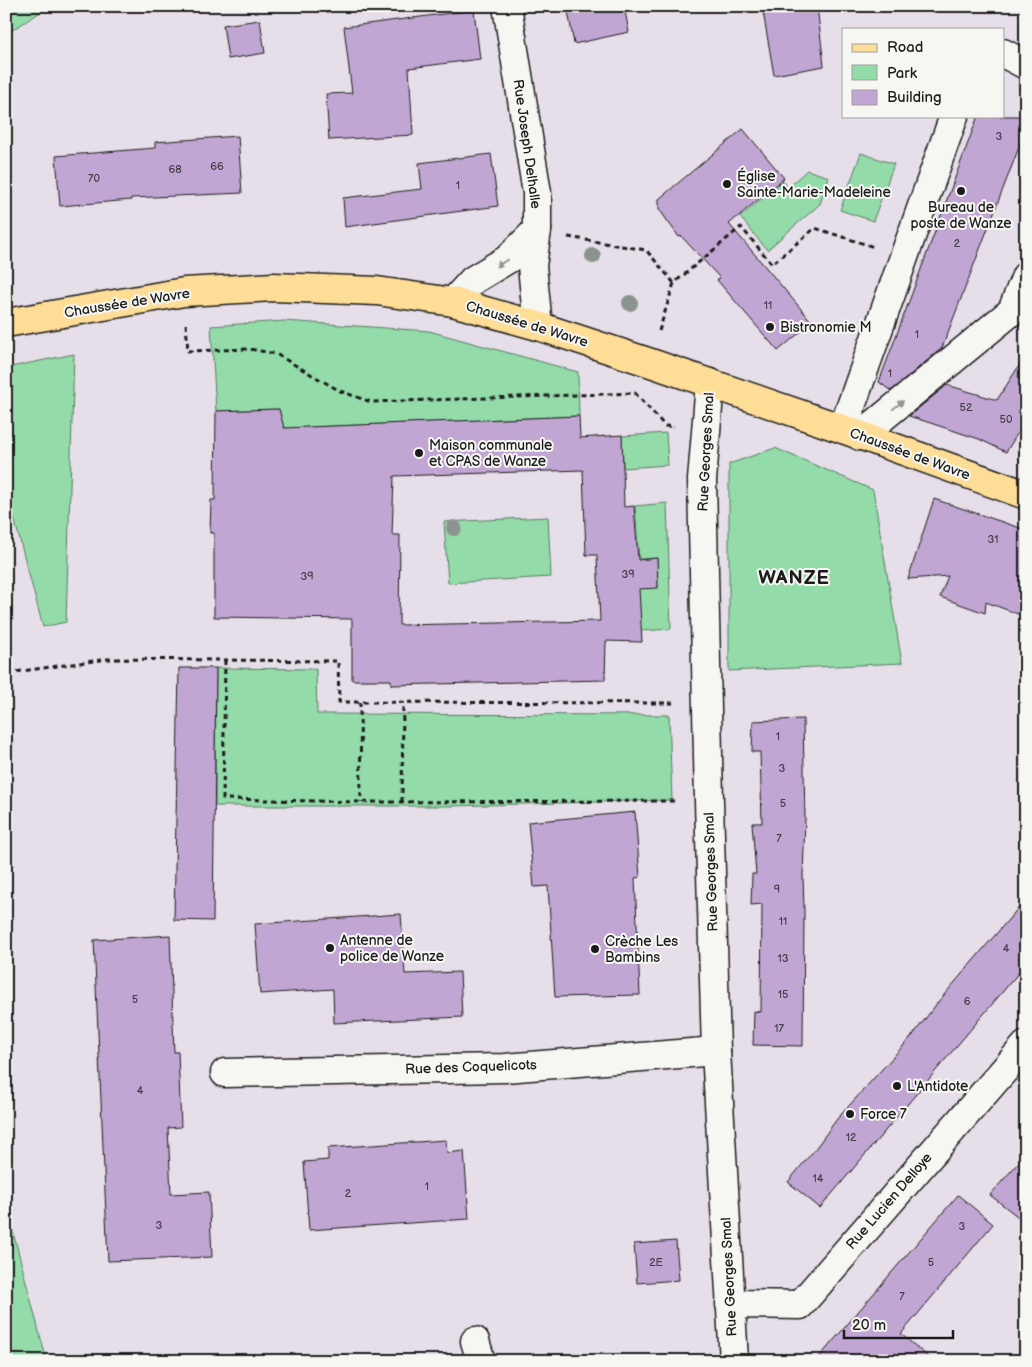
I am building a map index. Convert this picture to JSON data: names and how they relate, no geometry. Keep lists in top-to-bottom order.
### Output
{
  "streets": {
    "main road": ["Chaussée de Wavre"],
    "street": [
      "Rue Joseph Delhalle",
      "Rue Georges Smal",
      "Rue des Coquelicots",
      "Rue Lucien Delloye"
    ]
  },
  "crossings": [
    ["Rue Joseph Delhalle", "Chaussée de Wavre"],
    ["Chaussée de Wavre", "Rue Georges Smal"],
    ["Rue Georges Smal", "Rue des Coquelicots"],
    ["Rue Georges Smal", "Rue Lucien Delloye"]
  ],
  "districts": ["WANZE"],
  "places": [
    "Église Sainte-Marie-Madeleine",
    "Bureau de poste de Wanze",
    "Bistronomie M",
    "Maison communale et CPAS de Wanze",
    "Antenne de police de Wanze",
    "Crèche Les Bambins",
    "L'Antidote",
    "Force 7"
  ],
  "house_numbers": [
    "3",
    "66",
    "68",
    "70",
    "1",
    "2",
    "11",
    "1",
    "1",
    "52",
    "50",
    "31",
    "39",
    "39",
    "1",
    "3",
    "5",
    "7",
    "9",
    "11",
    "4",
    "13",
    "15",
    "5",
    "6",
    "17",
    "4",
    "12",
    "14",
    "1",
    "2",
    "3",
    "3",
    "2E",
    "5",
    "7"
  ],
  "legend": ["Road", "Park", "Building"],
  "scale_bar": "20 m"
}
